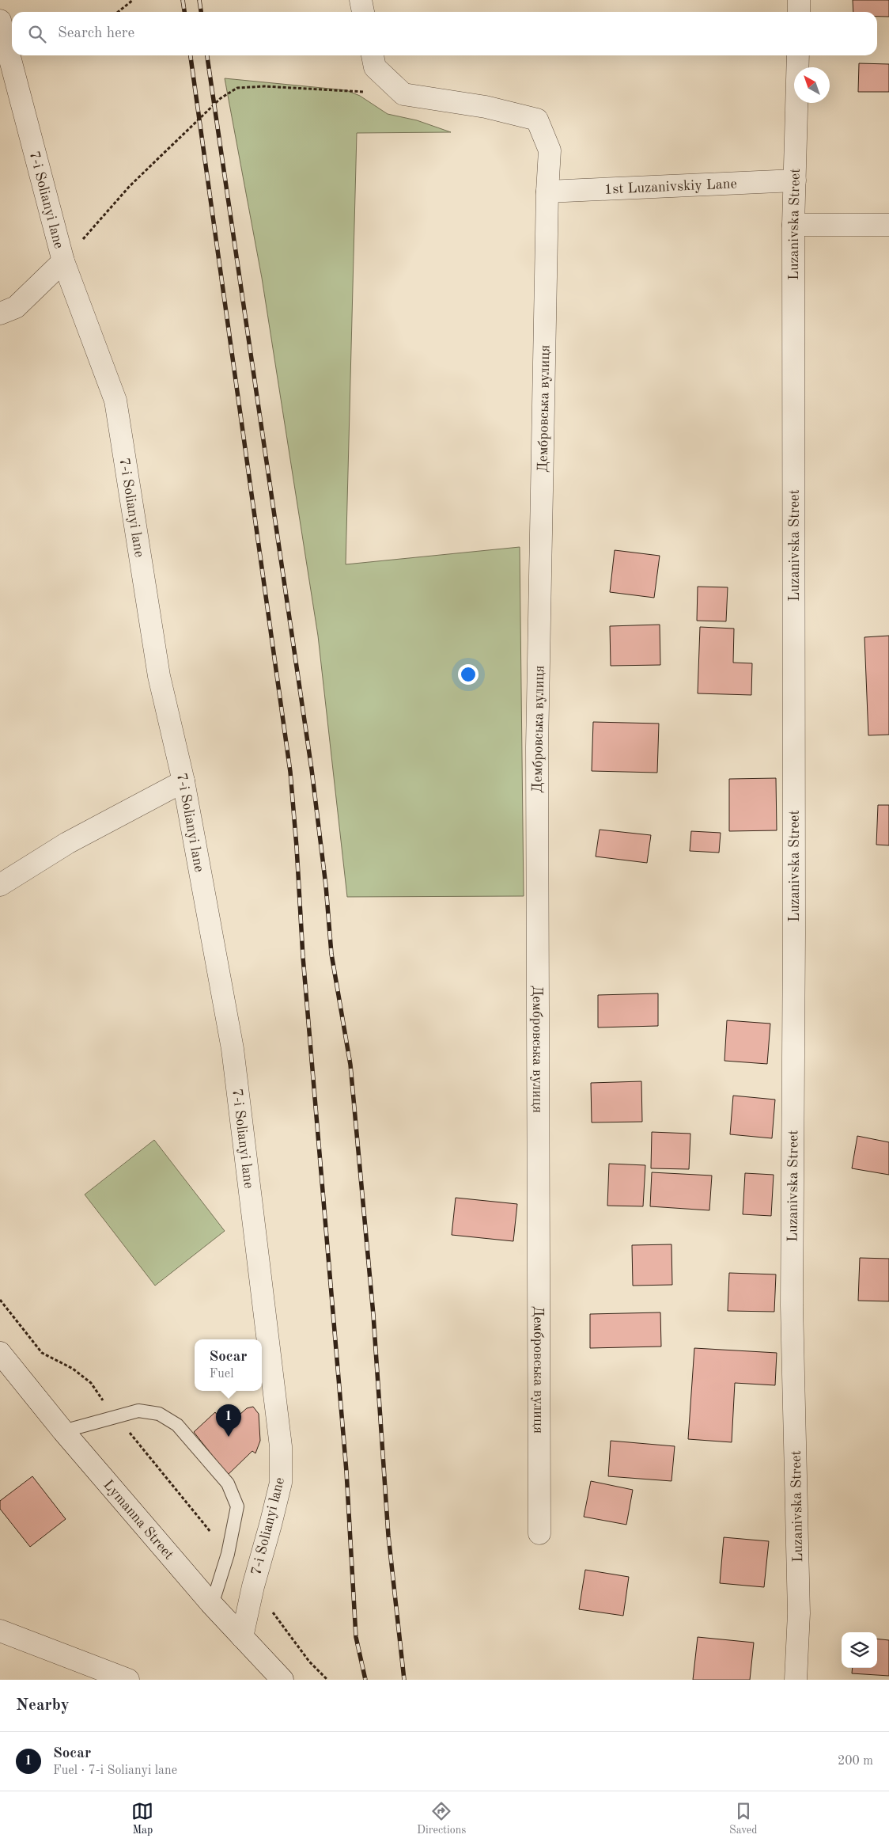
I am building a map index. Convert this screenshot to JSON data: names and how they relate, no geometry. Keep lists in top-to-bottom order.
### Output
{
  "streets": {
    "street": [
      "1st Luzanivskiy Lane",
      "7-i Solianyi lane",
      "Luzanivska Street",
      "Дембровська вулиця",
      "Lymanna Street"
    ]
  },
  "crossings": [
    ["1st Luzanivskiy Lane", "Luzanivska Street"],
    ["1st Luzanivskiy Lane", "Дембровська вулиця"],
    ["7-i Solianyi lane", "Lymanna Street"]
  ],
  "north": "top left",
  "page": {
    "search": "Search here",
    "popup": ["Socar", "Fuel"],
    "pins": "1",
    "heading": "Nearby",
    "list": [
      {
        "mark": "1",
        "name": "Socar",
        "note": "Fuel · 7-i Solianyi lane",
        "value": "200 m"
      }
    ],
    "nav": ["Map", "Directions", "Saved"]
  }
}
